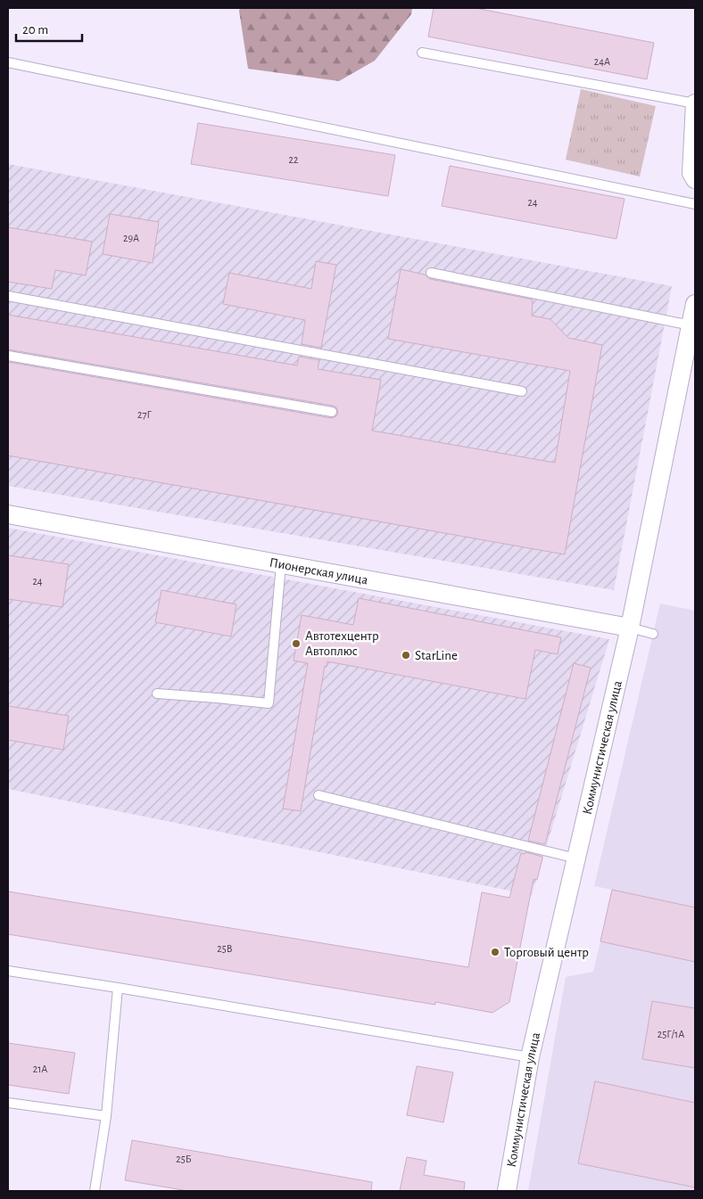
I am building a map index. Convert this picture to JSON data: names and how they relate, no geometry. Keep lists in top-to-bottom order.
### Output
{
  "streets": {
    "street": ["Пионерская улица", "Коммунистическая улица"]
  },
  "crossings": [
    ["Пионерская улица", "Коммунистическая улица"]
  ],
  "places": ["Автотехцентр Автоплюс", "StarLine", "Торговый центр"],
  "house_numbers": [
    "24А",
    "22",
    "24",
    "29А",
    "27Г",
    "24",
    "25В",
    "25Г/1А",
    "21А",
    "25Б"
  ],
  "scale_bar": "20 m"
}
